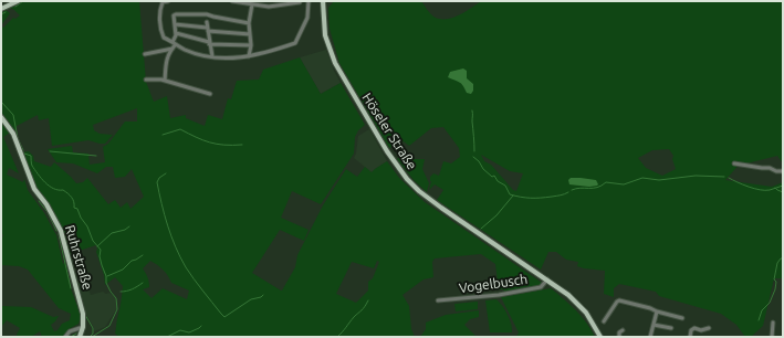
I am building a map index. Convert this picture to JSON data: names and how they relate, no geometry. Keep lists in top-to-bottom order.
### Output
{
  "streets": {
    "main road": ["Höseler Straße", "Ruhrstraße"],
    "street": ["Vogelbusch"]
  },
  "crossings": [
    ["Höseler Straße", "Vogelbusch"]
  ]
}
